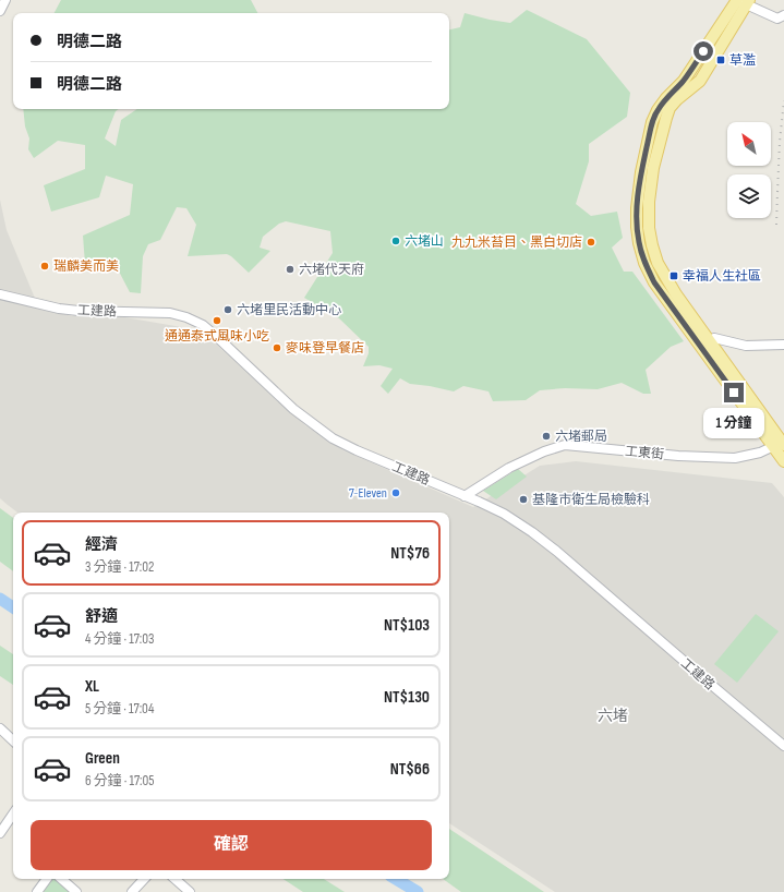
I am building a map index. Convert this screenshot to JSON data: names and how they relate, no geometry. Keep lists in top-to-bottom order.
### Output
{
  "streets": {
    "street": ["工建路", "工東街"]
  },
  "crossings": [
    ["工建路", "工東街"]
  ],
  "districts": ["六堵"],
  "places": {
    "transit": ["草濫", "幸福人生社區"],
    "other": [
      "六堵山",
      "九九米苔目、黑白切店",
      "瑞麟美而美",
      "六堵代天府",
      "六堵里民活動中心",
      "通通泰式風味小吃",
      "麥味登早餐店",
      "六堵郵局",
      "7-Eleven",
      "基隆市衛生局檢驗科"
    ]
  },
  "north": "top left",
  "page": {
    "banner": ["明德二路", "明德二路"],
    "bubble": "1 分鐘",
    "list": [
      {
        "name": "經濟",
        "note": "3 分鐘 · 17:02",
        "value": "NT$76"
      },
      {
        "name": "舒適",
        "note": "4 分鐘 · 17:03",
        "value": "NT$103"
      },
      {
        "name": "XL",
        "note": "5 分鐘 · 17:04",
        "value": "NT$130"
      },
      {
        "name": "Green",
        "note": "6 分鐘 · 17:05",
        "value": "NT$66"
      }
    ],
    "buttons": "確認"
  }
}
